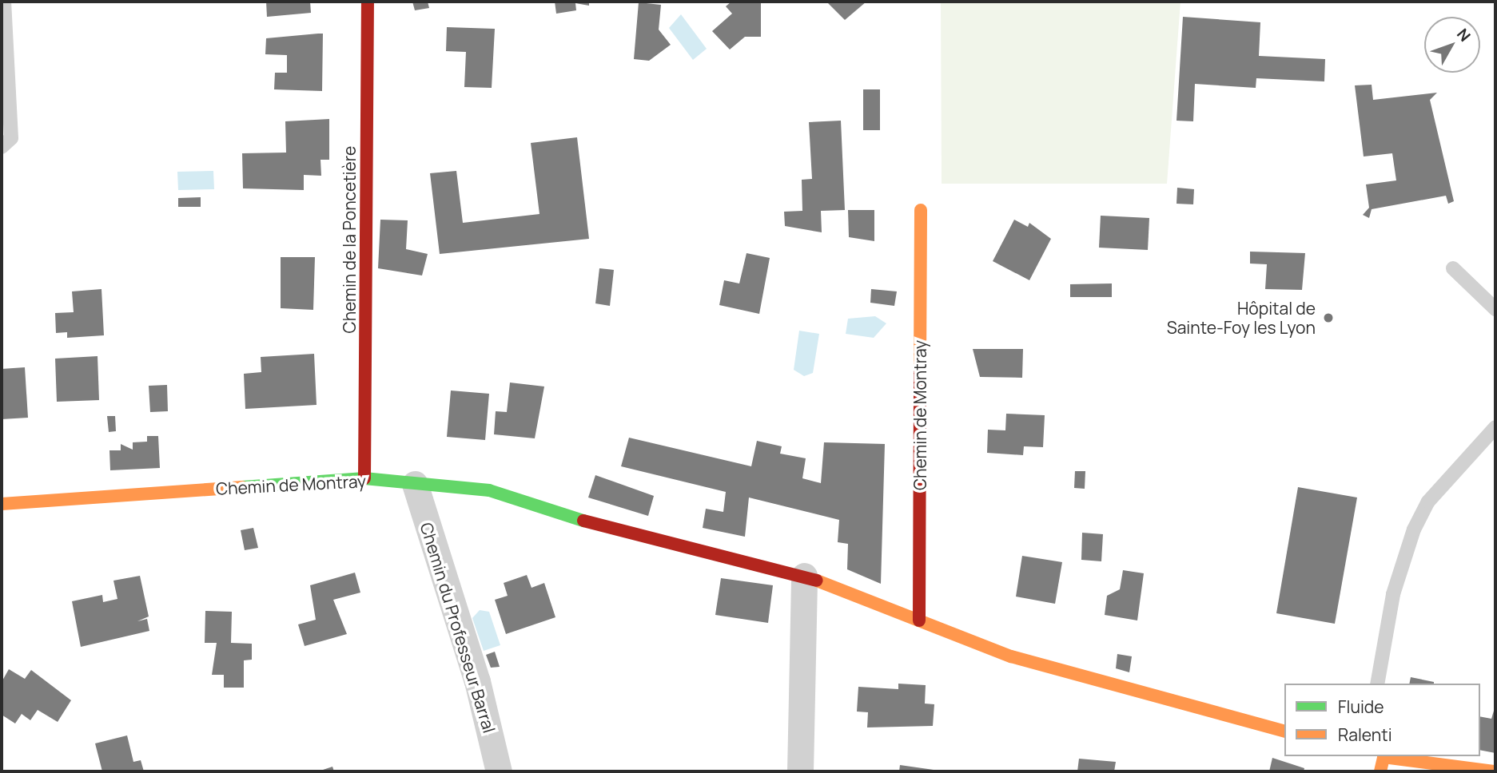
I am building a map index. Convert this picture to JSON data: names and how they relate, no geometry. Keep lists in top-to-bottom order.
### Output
{
  "streets": {
    "street": ["Chemin de la Poncetière", "Chemin de Montray", "Chemin du Professeur Barral"]
  },
  "crossings": [
    ["Chemin de la Poncetière", "Chemin de Montray"],
    ["Chemin de Montray", "Chemin du Professeur Barral"]
  ],
  "places": ["Hôpital de Sainte-Foy les Lyon"],
  "legend": ["Fluide", "Ralenti"],
  "north": "top right"
}
